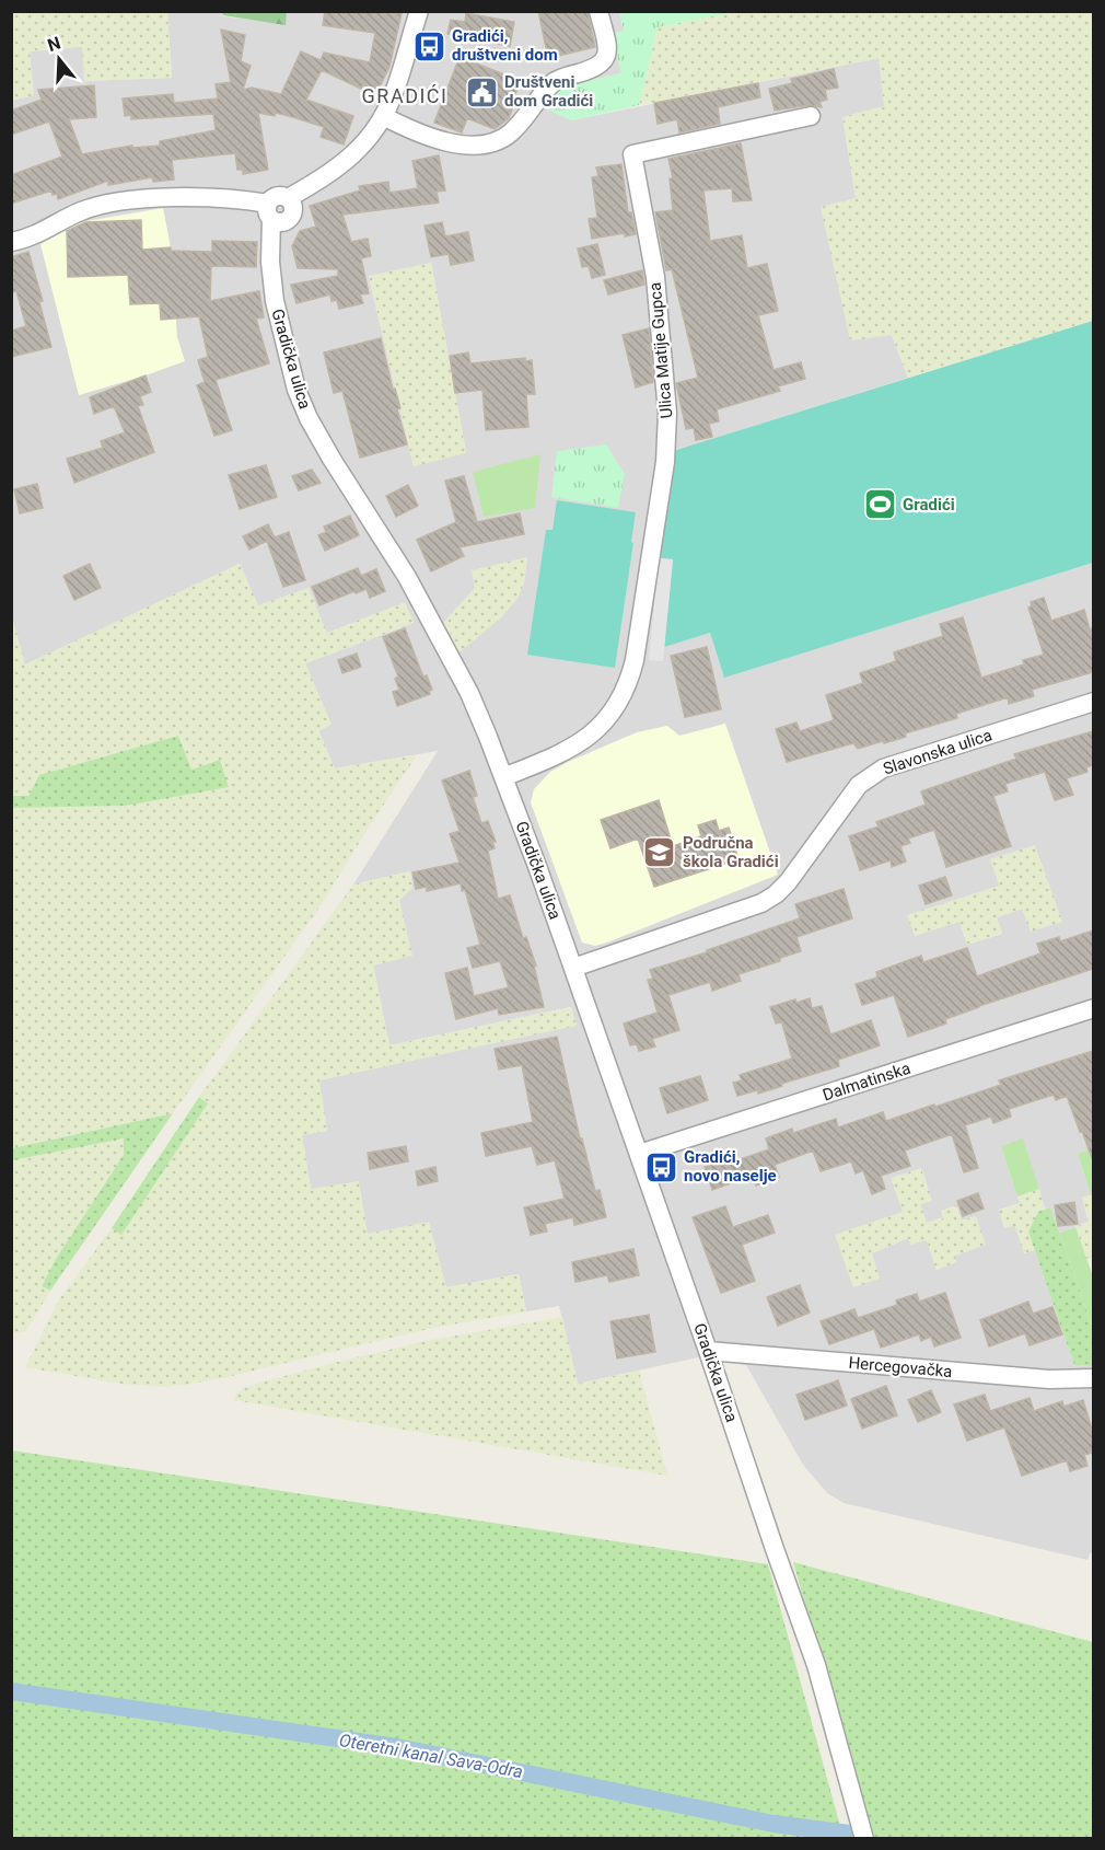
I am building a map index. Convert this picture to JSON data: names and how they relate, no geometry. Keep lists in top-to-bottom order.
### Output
{
  "streets": {
    "street": [
      "Ulica Matije Gupca",
      "Gradička ulica",
      "Slavonska ulica",
      "Dalmatinska",
      "Hercegovačka"
    ]
  },
  "crossings": [
    ["Ulica Matije Gupca", "Gradička ulica"],
    ["Gradička ulica", "Slavonska ulica"],
    ["Gradička ulica", "Dalmatinska"],
    ["Gradička ulica", "Hercegovačka"]
  ],
  "districts": ["GRADIĆI"],
  "water": ["Oteretni kanal Sava-Odra"],
  "places": {
    "bus stop": ["Gradići, društveni dom", "Gradići, novo naselje"],
    "public building": ["Društveni dom Gradići"],
    "sports": ["Gradići"],
    "school or university": ["Područna škola Gradići"]
  },
  "north": "top"
}
